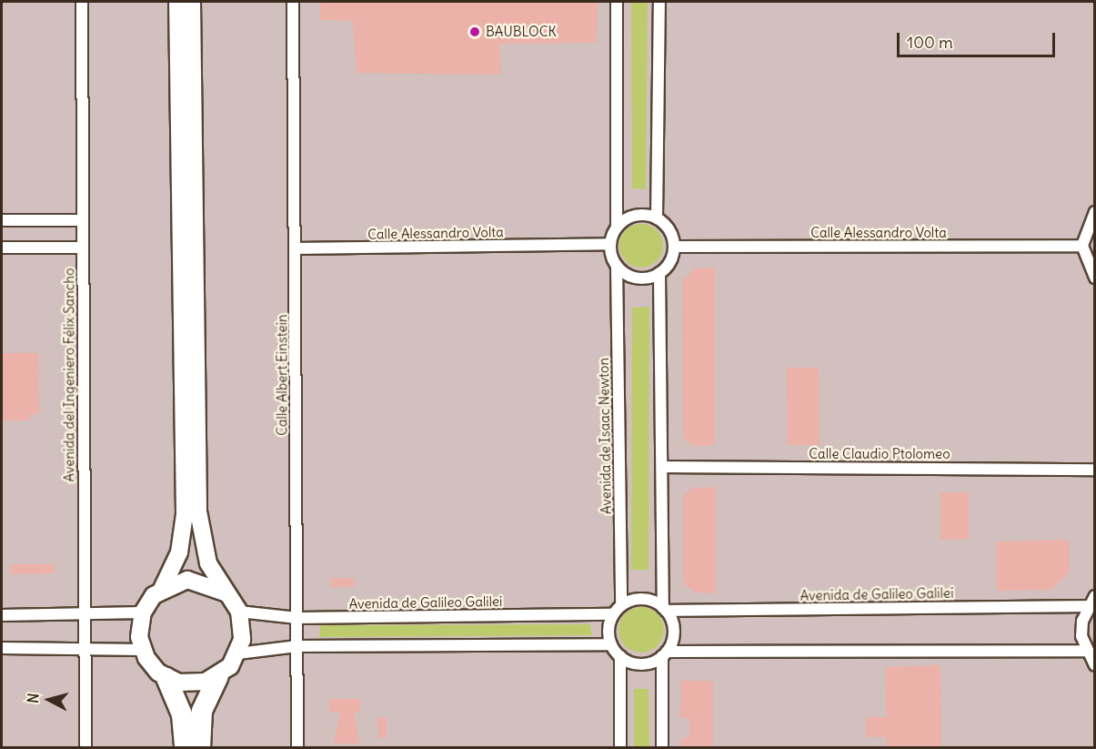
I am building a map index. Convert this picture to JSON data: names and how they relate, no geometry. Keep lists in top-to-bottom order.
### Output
{
  "streets": {
    "street": [
      "Calle Alessandro Volta",
      "Avenida del Ingeniero Félix Sancho",
      "Calle Albert Einstein",
      "Avenida de Isaac Newton",
      "Calle Claudio Ptolomeo",
      "Avenida de Galileo Galilei"
    ]
  },
  "crossings": [
    ["Calle Alessandro Volta", "Calle Albert Einstein"],
    ["Calle Alessandro Volta", "Avenida de Isaac Newton"],
    ["Calle Albert Einstein", "Avenida de Galileo Galilei"],
    ["Avenida de Isaac Newton", "Avenida de Galileo Galilei"]
  ],
  "places": ["BAUBLOCK"],
  "scale_bar": "100 m",
  "north": "left"
}
